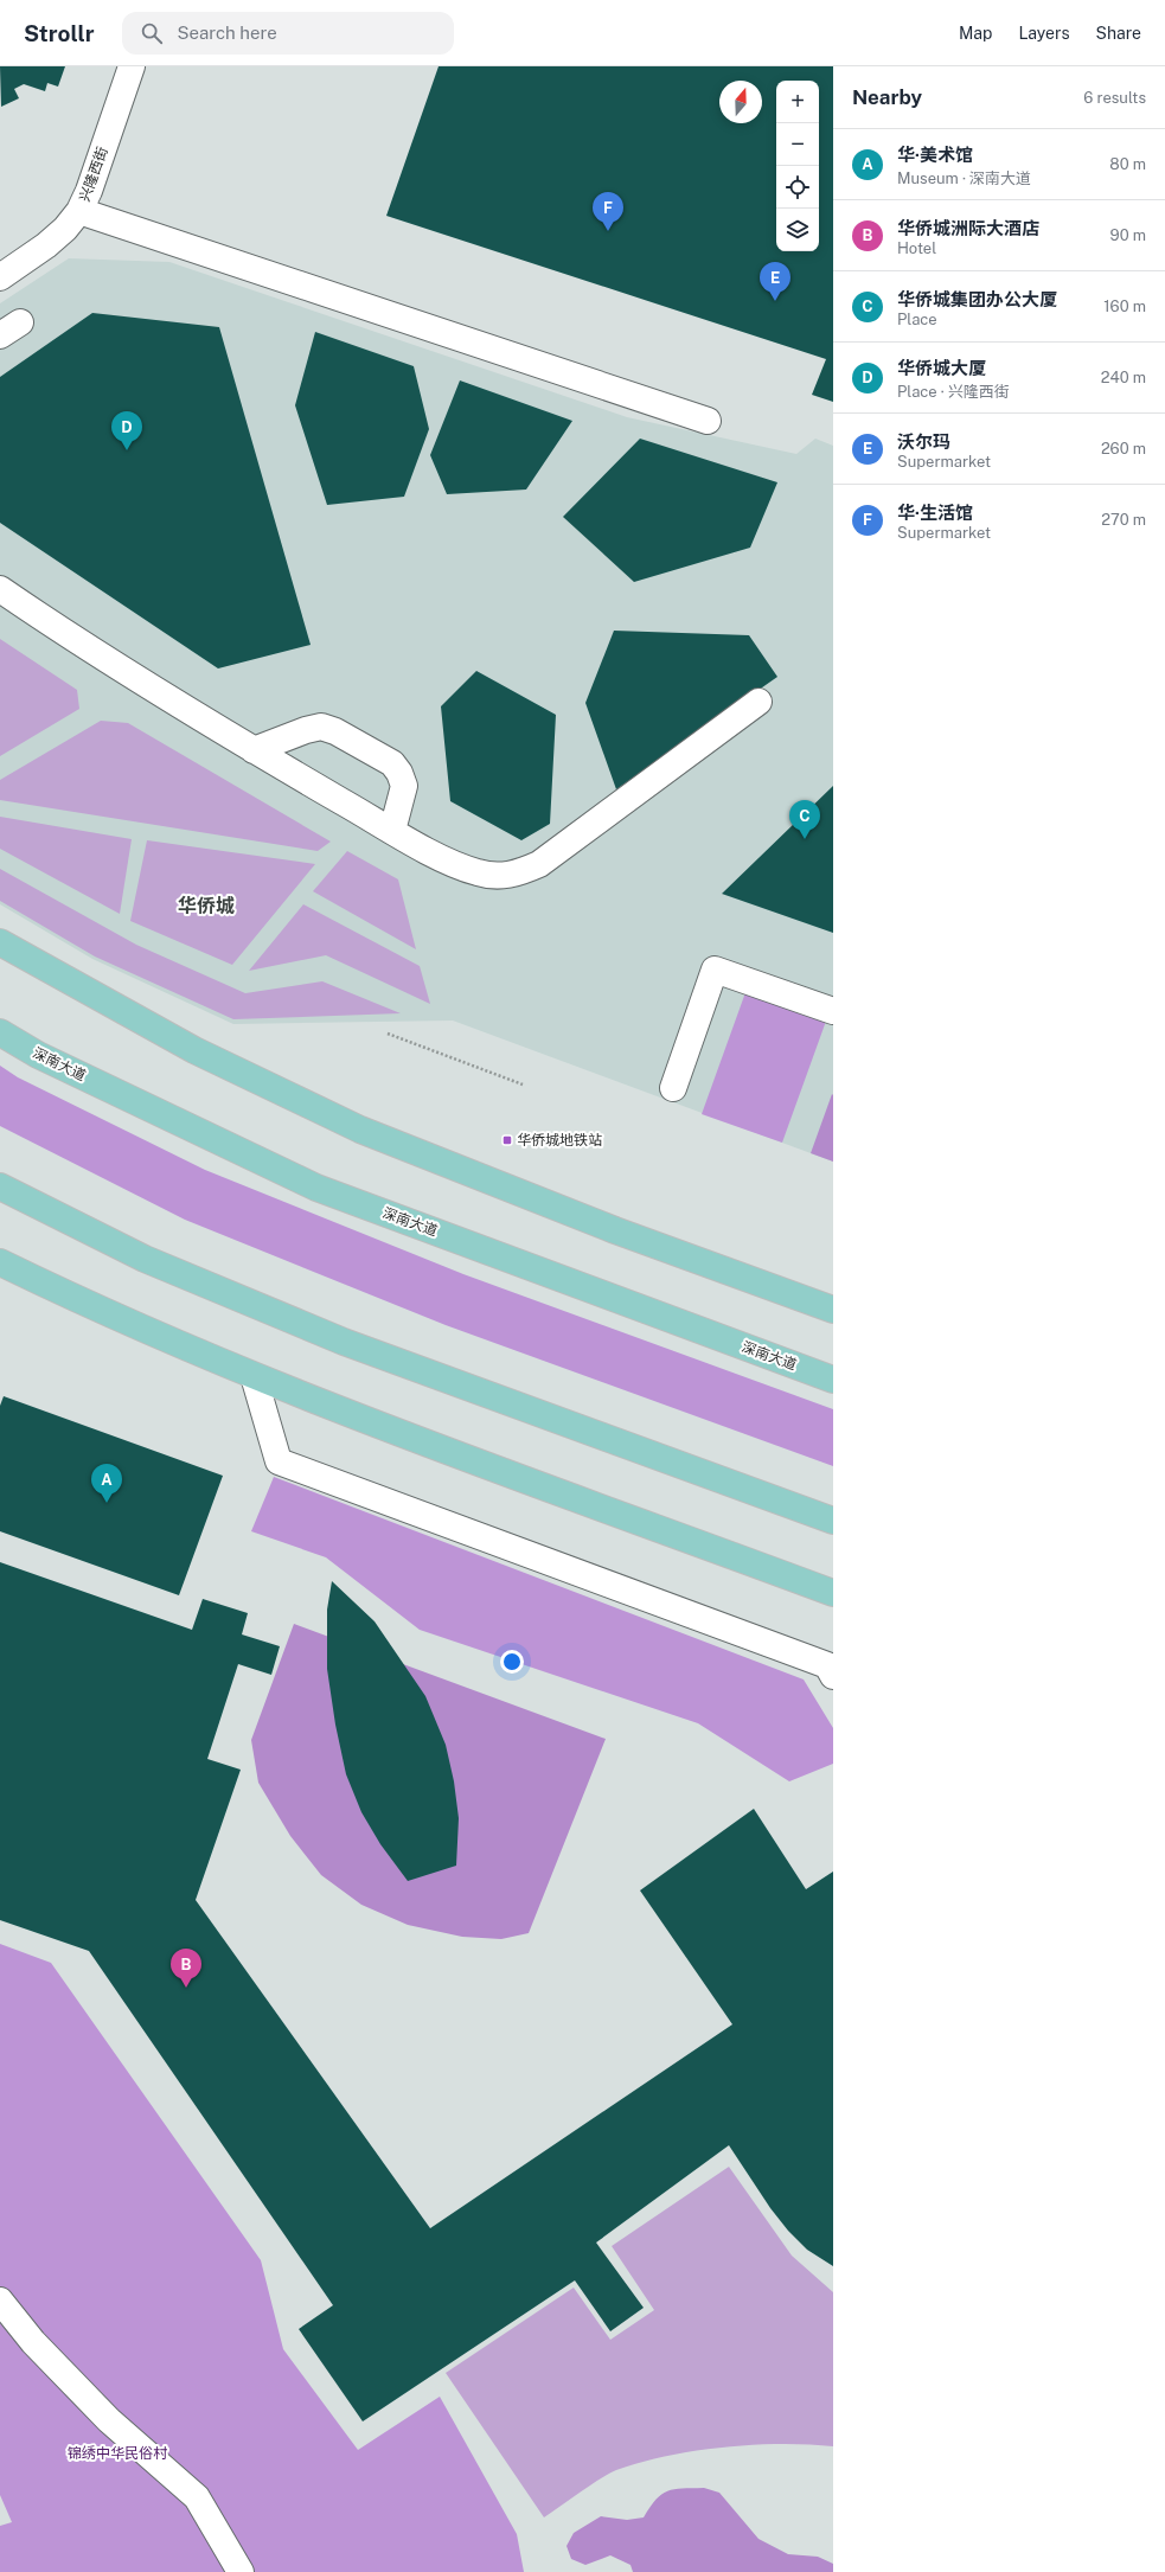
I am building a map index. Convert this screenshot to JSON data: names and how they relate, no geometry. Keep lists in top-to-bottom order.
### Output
{
  "streets": {
    "main road": ["深南大道"],
    "street": ["兴隆西街"]
  },
  "districts": ["华侨城"],
  "parks": ["锦绣中华民俗村"],
  "places": {
    "transit": ["华侨城地铁站"]
  },
  "north": "top",
  "page": {
    "header": "Strollr",
    "search": "Search here",
    "nav": ["Map", "Layers", "Share"],
    "heading": ["Nearby", "6 results"],
    "map_buttons": ["+", "−"],
    "list": [
      {
        "mark": "A",
        "name": "华·美术馆",
        "note": "Museum · 深南大道",
        "value": "80 m"
      },
      {
        "mark": "B",
        "name": "华侨城洲际大酒店",
        "note": "Hotel",
        "value": "90 m"
      },
      {
        "mark": "C",
        "name": "华侨城集团办公大厦",
        "note": "Place",
        "value": "160 m"
      },
      {
        "mark": "D",
        "name": "华侨城大厦",
        "note": "Place · 兴隆西街",
        "value": "240 m"
      },
      {
        "mark": "E",
        "name": "沃尔玛",
        "note": "Supermarket",
        "value": "260 m"
      },
      {
        "mark": "F",
        "name": "华·生活馆",
        "note": "Supermarket",
        "value": "270 m"
      }
    ],
    "pins": [
      "F",
      "E",
      "D",
      "C",
      "A",
      "B"
    ]
  }
}
